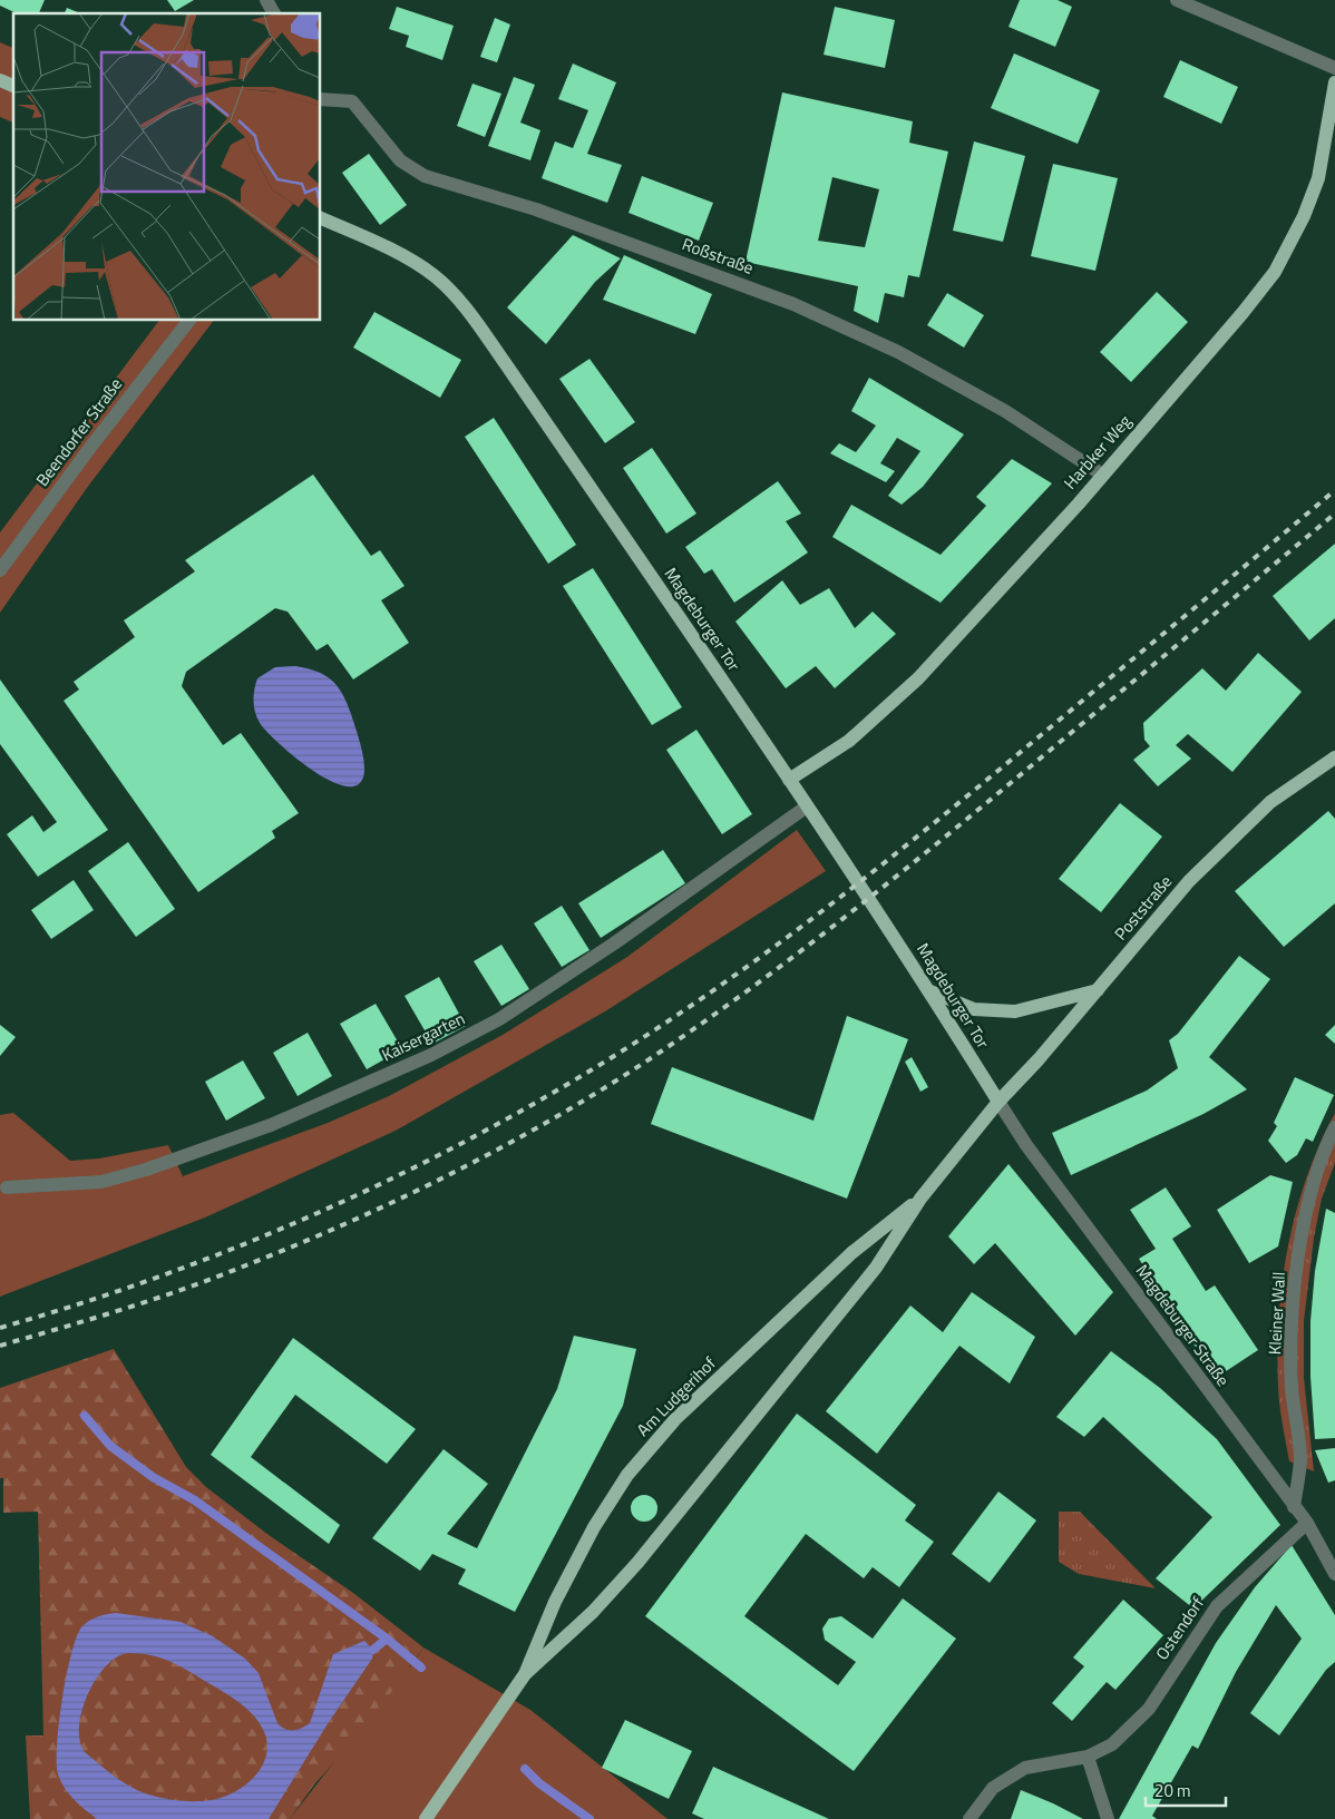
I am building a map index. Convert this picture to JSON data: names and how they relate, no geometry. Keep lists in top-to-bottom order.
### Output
{
  "streets": {
    "main road": [
      "Harbker Weg",
      "Magdeburger Tor",
      "Poststraße",
      "Am Ludgerihof"
    ],
    "street": [
      "Roßstraße",
      "Beendorfer Straße",
      "Kaisergarten",
      "Kleiner Wall",
      "Magdeburger Straße",
      "Ostendorf"
    ]
  },
  "crossings": [
    ["Roßstraße", "Harbker Weg"],
    ["Harbker Weg", "Magdeburger Tor"],
    ["Magdeburger Tor", "Poststraße"],
    ["Magdeburger Tor", "Kaisergarten"],
    ["Magdeburger Tor", "Magdeburger Straße"],
    ["Magdeburger Tor", "Am Ludgerihof"],
    ["Poststraße", "Magdeburger Straße"],
    ["Poststraße", "Am Ludgerihof"],
    ["Kleiner Wall", "Magdeburger Straße"],
    ["Magdeburger Straße", "Am Ludgerihof"],
    ["Magdeburger Straße", "Ostendorf"]
  ],
  "scale_bar": "20 m"
}
